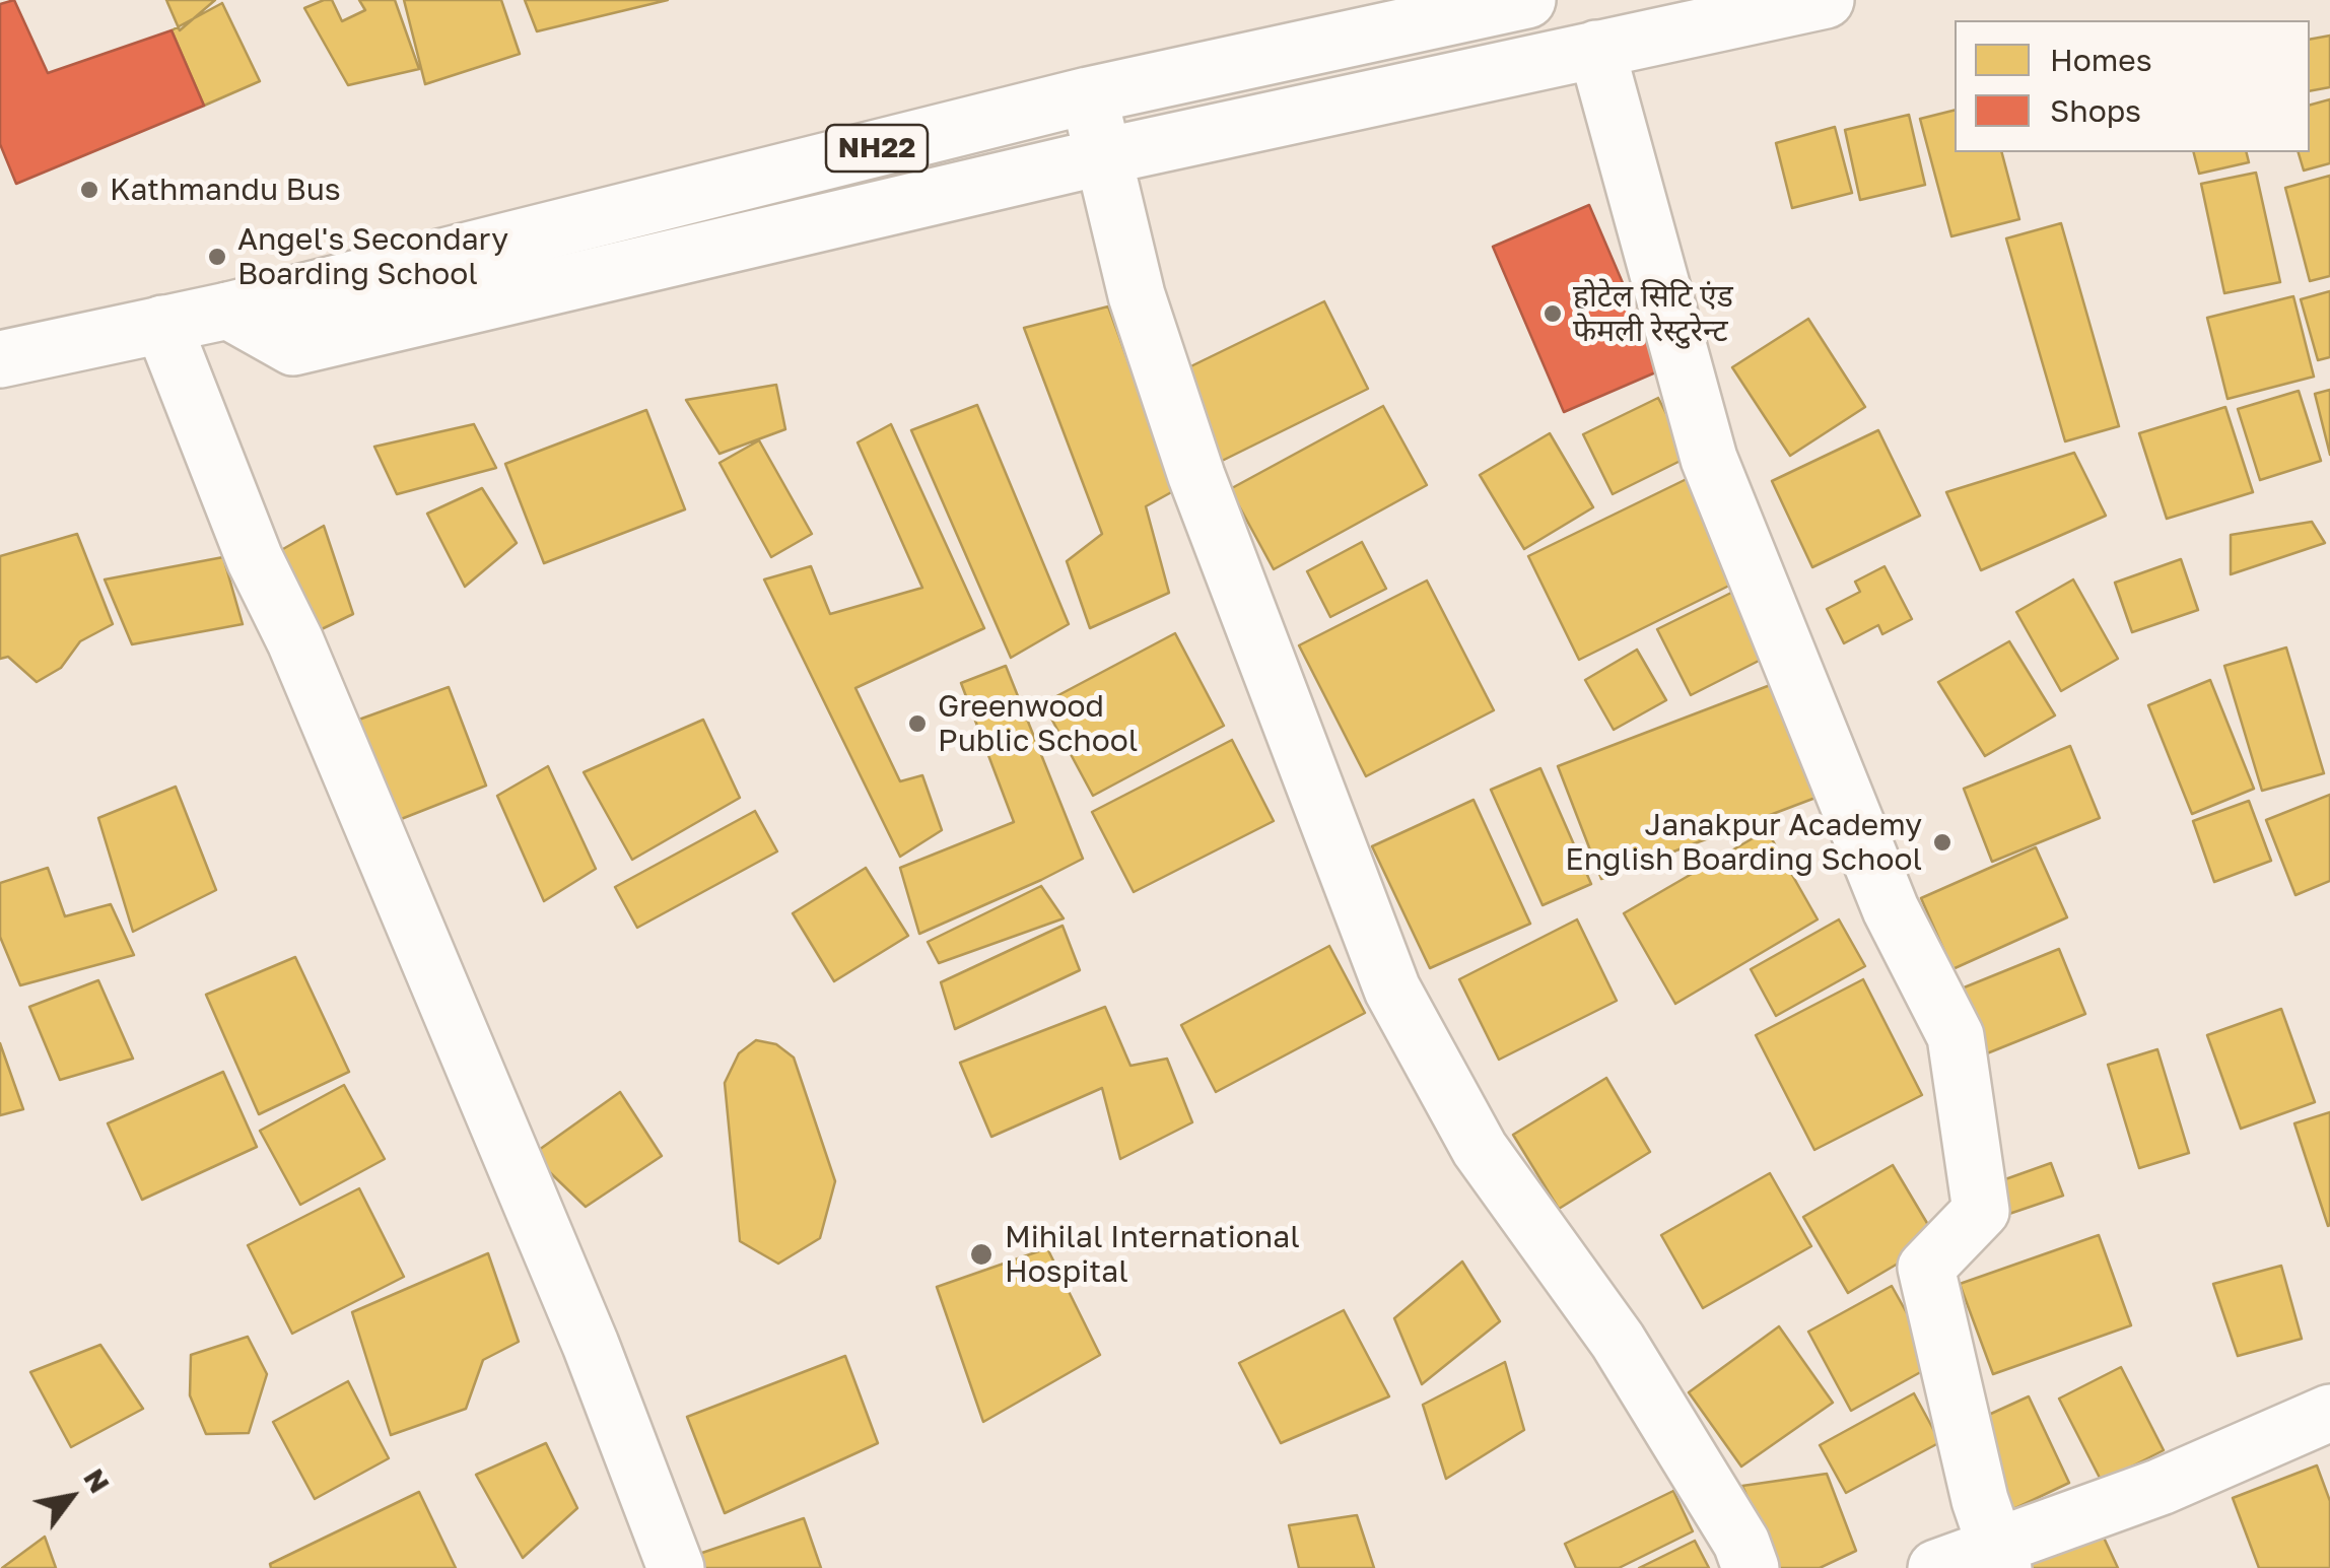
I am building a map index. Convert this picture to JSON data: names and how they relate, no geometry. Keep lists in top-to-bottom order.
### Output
{
  "streets": {
    "main road": ["NH22"]
  },
  "places": [
    "Kathmandu Bus",
    "Angel's Secondary Boarding School",
    "होटेल सिटि एंड फेमली रेस्टुरेन्ट",
    "Greenwood Public School",
    "Janakpur Academy English Boarding School",
    "Mihilal International Hospital"
  ],
  "legend": ["Homes", "Shops"],
  "north": "top right"
}
